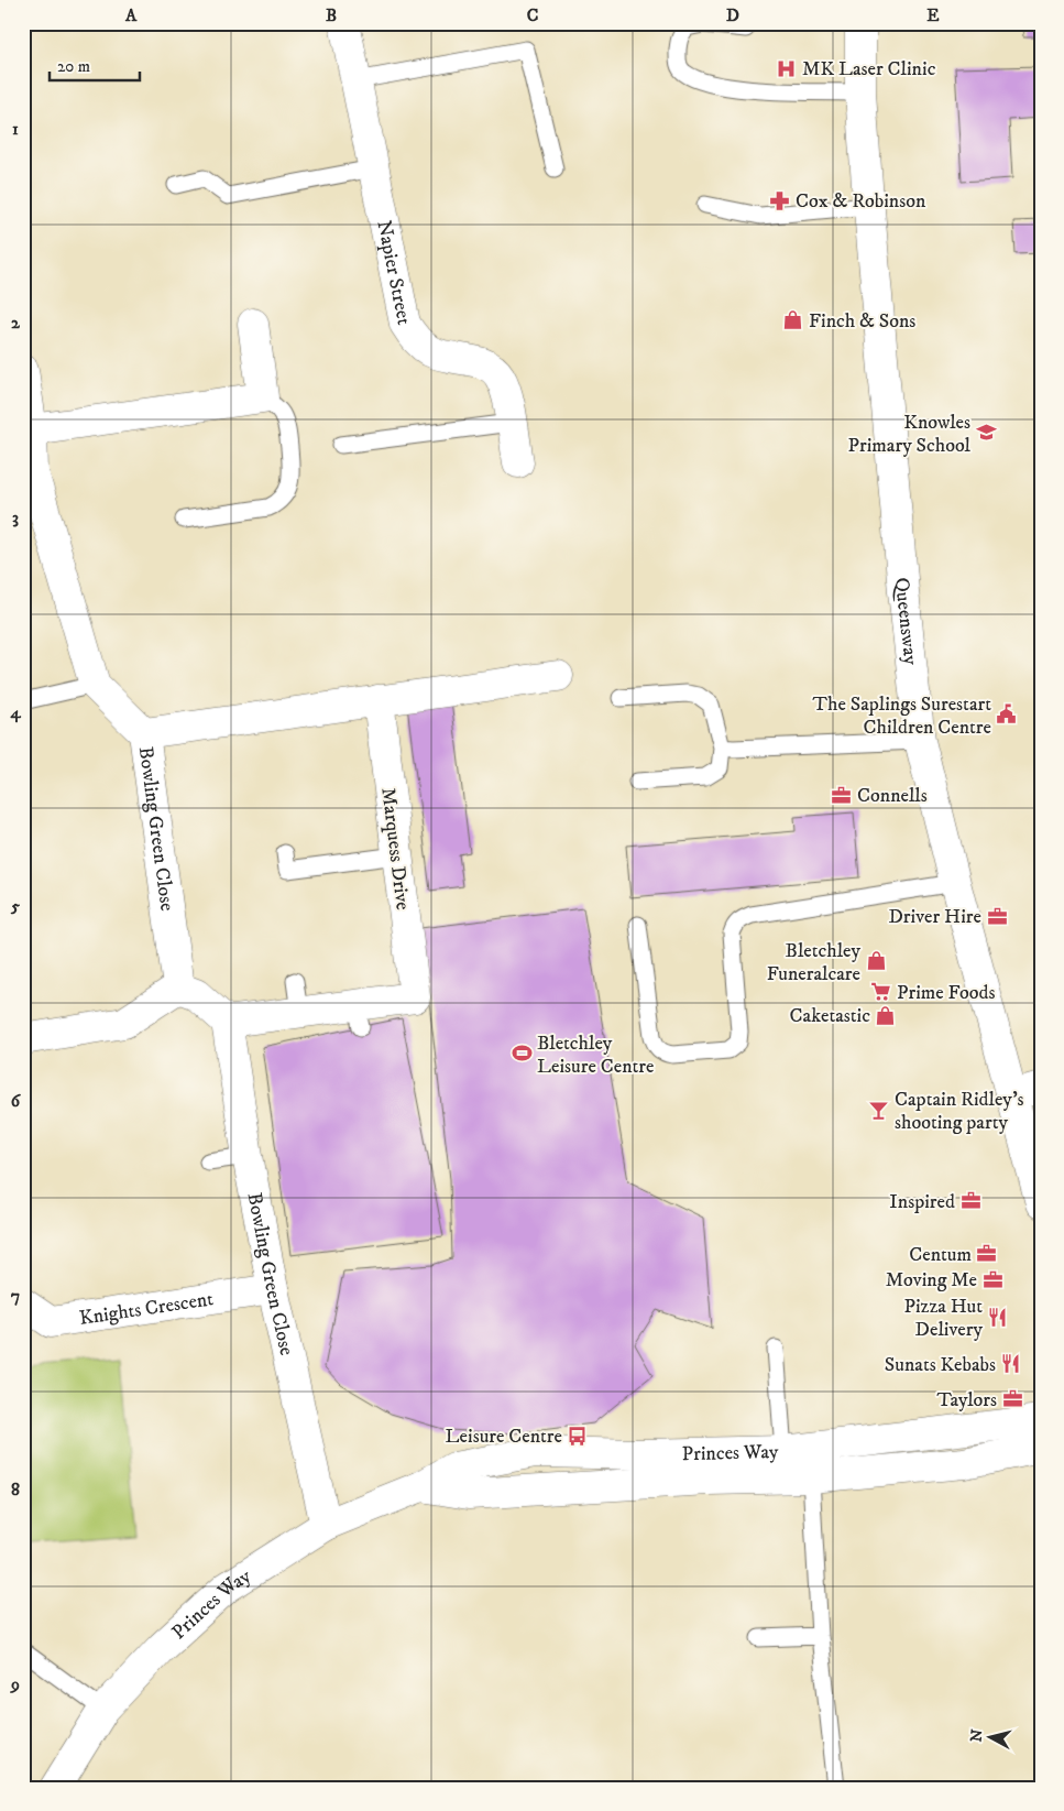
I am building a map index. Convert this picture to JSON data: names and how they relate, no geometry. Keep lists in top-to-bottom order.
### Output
{
  "streets": {
    "street": [
      "Napier Street",
      "Queensway",
      "Bowling Green Close",
      "Marquess Drive",
      "Knights Crescent",
      "Princes Way"
    ]
  },
  "crossings": [
    ["Bowling Green Close", "Knights Crescent"],
    ["Bowling Green Close", "Princes Way"]
  ],
  "places": {
    "hospital": ["MK Laser Clinic"],
    "pharmacy": ["Cox & Robinson"],
    "shop": ["Finch & Sons", "Bletchley Funeralcare", "Caketastic"],
    "school or university": ["Knowles Primary School"],
    "public building": ["The Saplings Surestart Children Centre"],
    "office": [
      "Connells",
      "Driver Hire",
      "Inspired",
      "Centum",
      "Moving Me",
      "Taylors"
    ],
    "supermarket": ["Prime Foods"],
    "sports": ["Bletchley Leisure Centre"],
    "bar": ["Captain Ridley's shooting party"],
    "restaurant": ["Pizza Hut Delivery", "Sunats Kebabs"],
    "bus stop": ["Leisure Centre"]
  },
  "scale_bar": "20 m",
  "north": "left",
  "grid": {
    "columns": [
      "A",
      "B",
      "C",
      "D",
      "E"
    ],
    "rows": [
      "1",
      "2",
      "3",
      "4",
      "5",
      "6",
      "7",
      "8",
      "9"
    ]
  }
}
